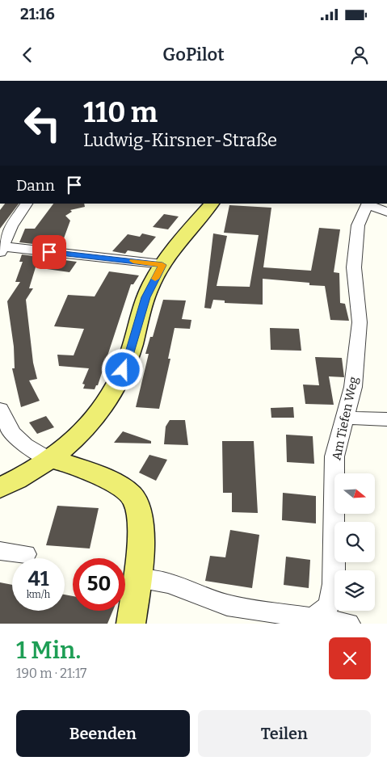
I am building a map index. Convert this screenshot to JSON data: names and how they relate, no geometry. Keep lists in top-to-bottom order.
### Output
{
  "streets": {
    "street": ["Am Tiefen Weg"]
  },
  "north": "right",
  "page": {
    "status": "21:16",
    "header": "GoPilot",
    "turn": ["110 m", "Ludwig-Kirsner-Straße"],
    "then": "Dann",
    "speed": "41 km/h",
    "limit": "50",
    "heading": ["1 Min.", "190 m · 21:17"],
    "buttons": ["Beenden", "Teilen"]
  }
}
